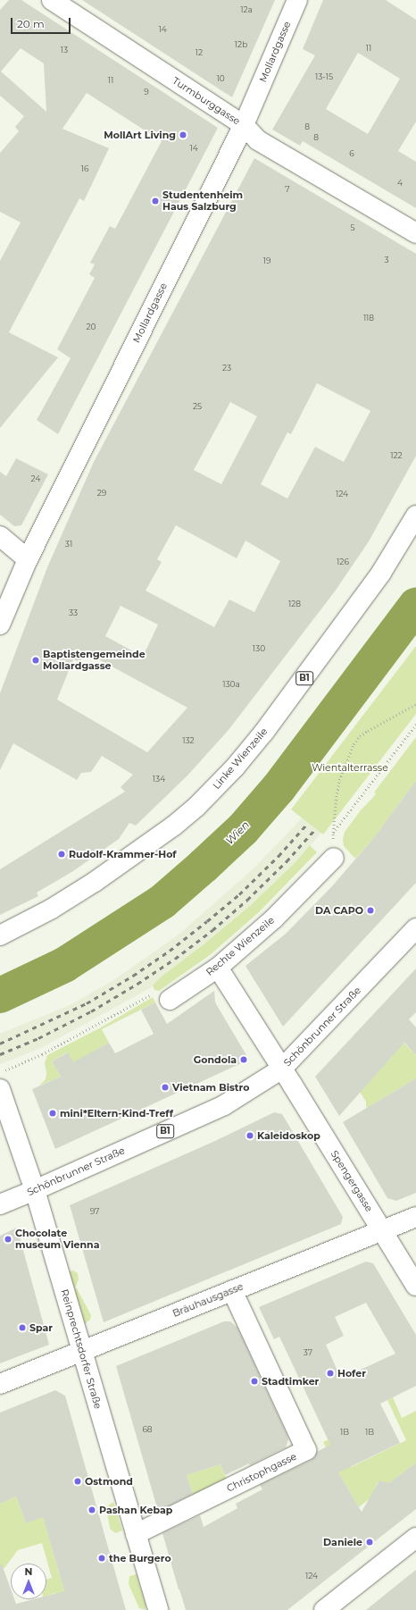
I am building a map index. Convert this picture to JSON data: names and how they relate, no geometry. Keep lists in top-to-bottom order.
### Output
{
  "streets": {
    "street": [
      "Mollardgasse",
      "Turmburggasse",
      "B1",
      "Linke Wienzeile",
      "Rechte Wienzeile",
      "Schönbrunner Straße",
      "Spengergasse",
      "Bräuhausgasse",
      "Reinprechtsdorfer Straße",
      "Christophgasse"
    ]
  },
  "crossings": [
    ["Mollardgasse", "Turmburggasse"],
    ["Rechte Wienzeile", "Spengergasse"],
    ["Schönbrunner Straße", "Spengergasse"],
    ["Schönbrunner Straße", "Reinprechtsdorfer Straße"],
    ["Spengergasse", "Bräuhausgasse"],
    ["Bräuhausgasse", "Reinprechtsdorfer Straße"],
    ["Bräuhausgasse", "Christophgasse"],
    ["Reinprechtsdorfer Straße", "Christophgasse"]
  ],
  "water": ["Wien"],
  "parks": ["Wientalterrasse"],
  "places": [
    "MollArt Living",
    "Studentenheim Haus Salzburg",
    "Baptistengemeinde Mollardgasse",
    "Rudolf-Krammer-Hof",
    "DA CAPO",
    "Gondola",
    "Vietnam Bistro",
    "mini*Eltern-Kind-Treff",
    "Kaleidoskop",
    "Chocolate museum Vienna",
    "Spar",
    "Hofer",
    "Stadtimker",
    "Ostmond",
    "Pashan Kebap",
    "Daniele",
    "the Burgero"
  ],
  "house_numbers": [
    "12a",
    "14",
    "12b",
    "11",
    "13",
    "12",
    "13-15",
    "10",
    "11",
    "9",
    "8",
    "8",
    "14",
    "6",
    "16",
    "4",
    "7",
    "5",
    "3",
    "19",
    "118",
    "20",
    "23",
    "25",
    "122",
    "24",
    "29",
    "124",
    "31",
    "126",
    "128",
    "33",
    "130",
    "130a",
    "132",
    "134",
    "97",
    "37",
    "68",
    "1B",
    "1B",
    "124"
  ],
  "scale_bar": "20 m",
  "north": "top"
}
